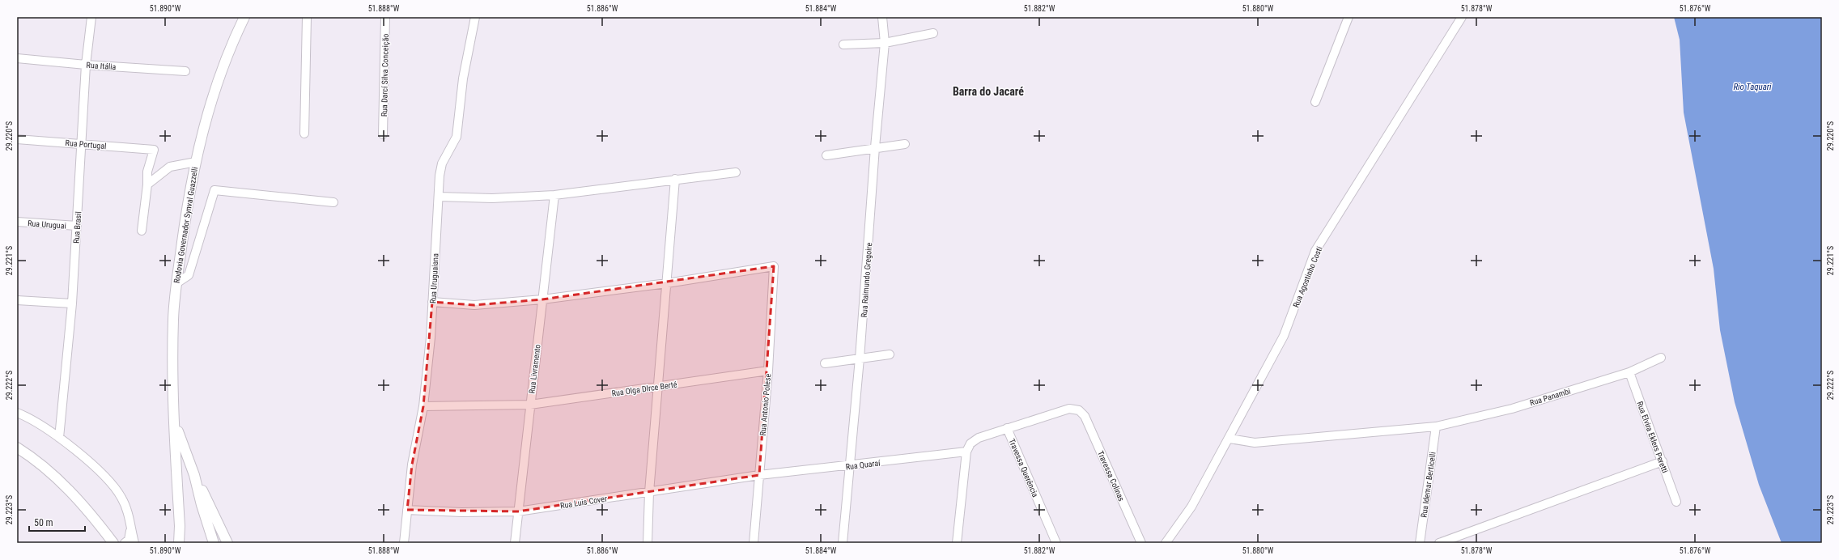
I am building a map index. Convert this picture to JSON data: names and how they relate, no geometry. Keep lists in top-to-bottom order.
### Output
{
  "streets": {
    "main road": ["Rodovia Governador Synval Guazzelli"],
    "street": [
      "Rua Itália",
      "Rua Darcí Silva Conceição",
      "Rua Portugal",
      "Rua Uruguai",
      "Rua Brasil",
      "Rua Agostinho Costi",
      "Rua Uruguaiana",
      "Rua Raimundo Gregoire",
      "Rua Livramento",
      "Rua Olga DIrce Berté",
      "Rua Panambi",
      "Rua Antonio Polese",
      "Rua Elvira Eklers Peretti",
      "Rua Quaraí",
      "Travessa Querência",
      "Travessa Colinas",
      "Rua Idemar Berticelli",
      "Rua Luis Cover"
    ]
  },
  "crossings": [
    ["Rua Itália", "Rua Brasil"],
    ["Rua Portugal", "Rua Brasil"],
    ["Rua Uruguai", "Rua Brasil"],
    ["Rua Agostinho Costi", "Rua Panambi"],
    ["Rua Uruguaiana", "Rua Olga DIrce Berté"],
    ["Rua Uruguaiana", "Rua Luis Cover"],
    ["Rua Raimundo Gregoire", "Rua Quaraí"],
    ["Rua Livramento", "Rua Olga DIrce Berté"],
    ["Rua Livramento", "Rua Luis Cover"],
    ["Rua Olga DIrce Berté", "Rua Antonio Polese"],
    ["Rua Panambi", "Rua Elvira Eklers Peretti"],
    ["Rua Panambi", "Rua Idemar Berticelli"],
    ["Rua Antonio Polese", "Rua Quaraí"],
    ["Rua Antonio Polese", "Rua Luis Cover"],
    ["Rua Quaraí", "Rua Luis Cover"],
    ["Travessa Querência", "Travessa Colinas"]
  ],
  "districts": ["Barra do Jacaré"],
  "water": ["Rio Taquari"],
  "scale_bar": "50 m",
  "coordinates": [
    "51.890°W",
    "51.888°W",
    "51.886°W",
    "51.884°W",
    "51.882°W",
    "51.880°W",
    "51.878°W",
    "51.876°W",
    "29.220°S",
    "29.221°S",
    "29.222°S",
    "29.223°S"
  ]
}
